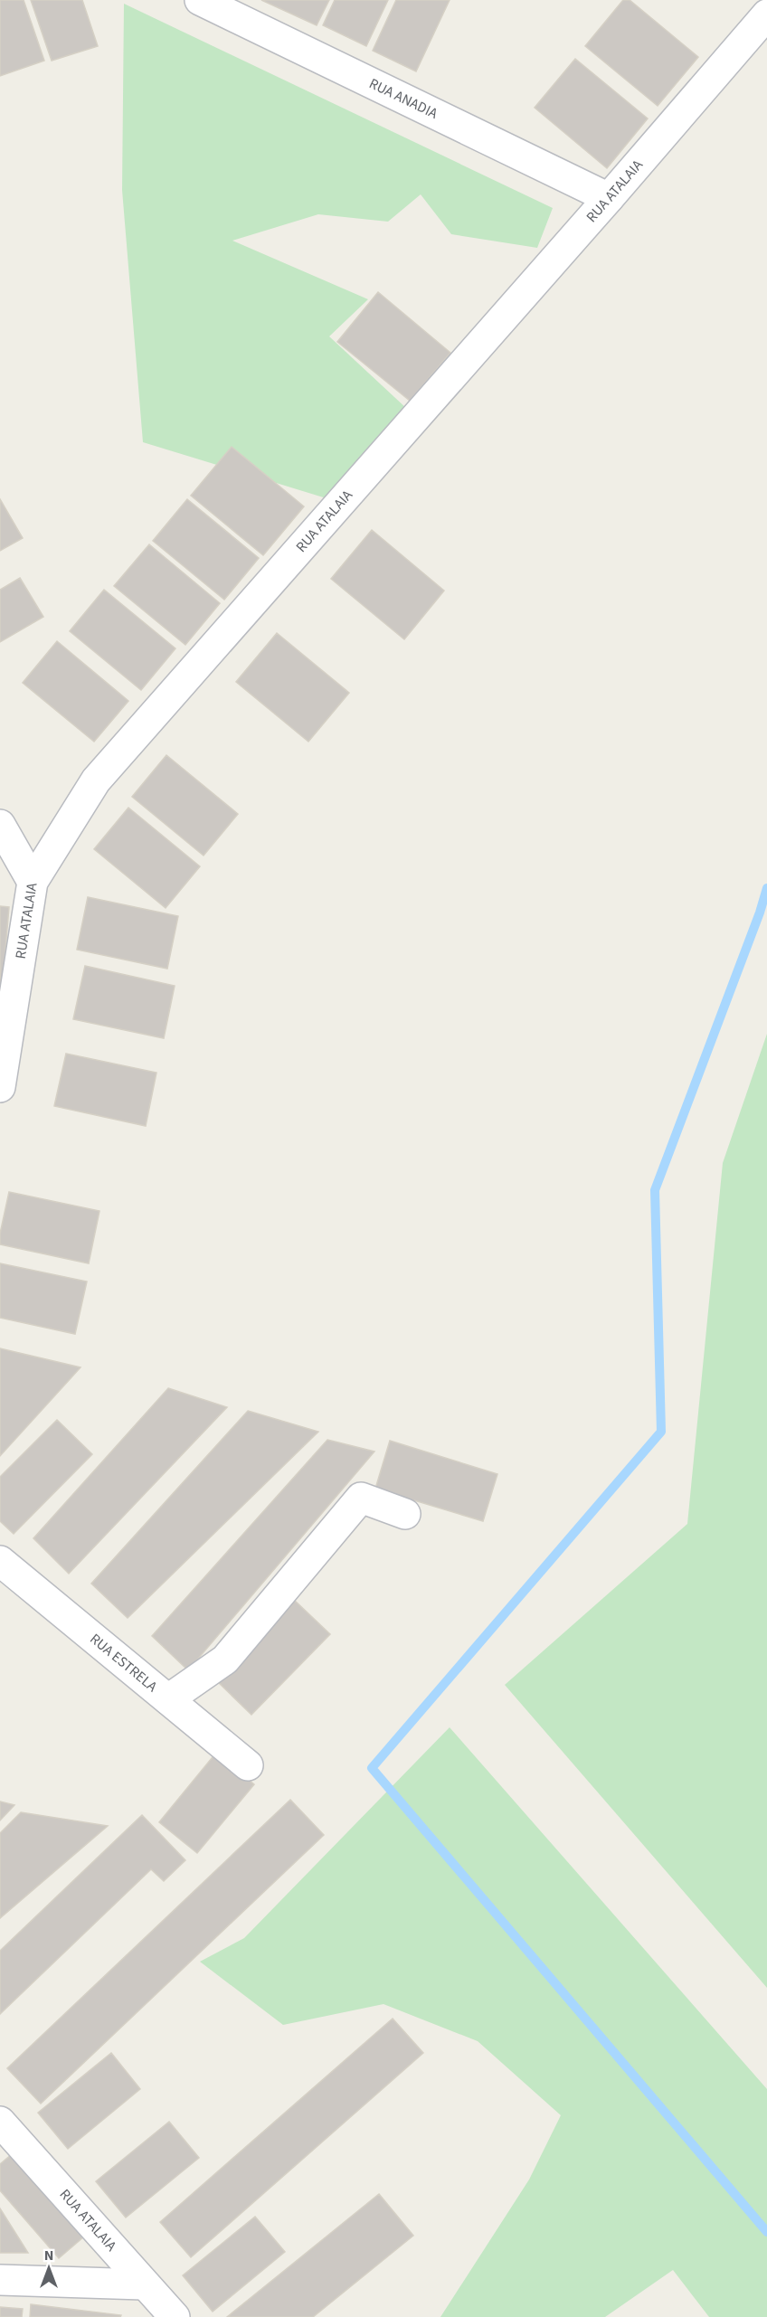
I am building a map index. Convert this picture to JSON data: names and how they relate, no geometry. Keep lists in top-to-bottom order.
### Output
{
  "streets": {
    "street": ["RUA ANADIA", "RUA ATALAIA", "RUA ESTRELA"]
  },
  "crossings": [
    ["RUA ANADIA", "RUA ATALAIA"]
  ],
  "north": "top"
}
